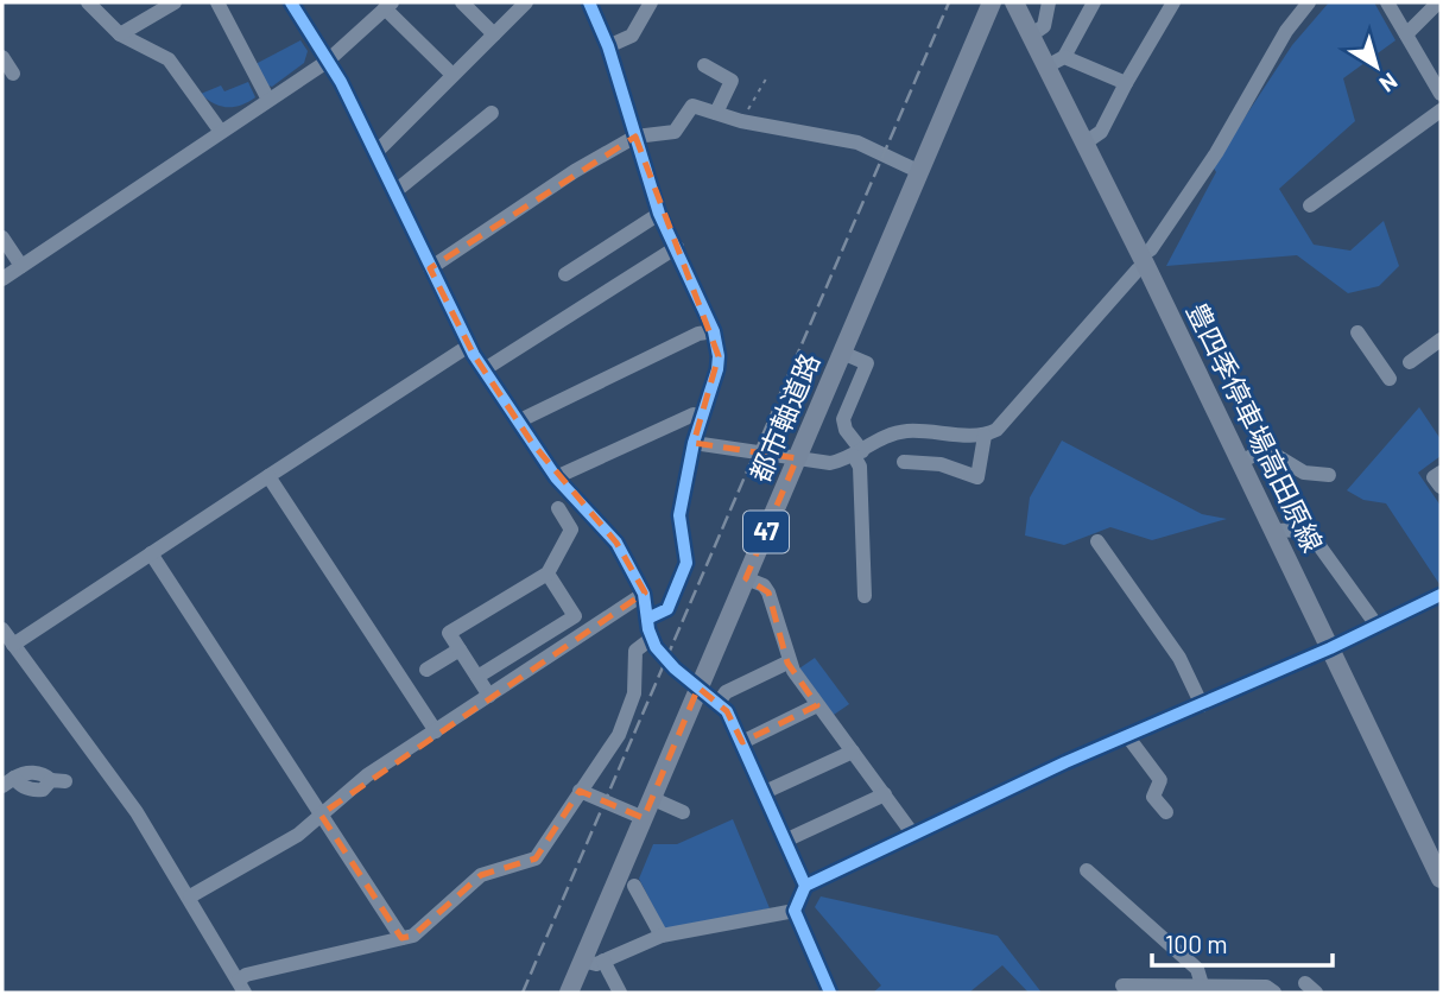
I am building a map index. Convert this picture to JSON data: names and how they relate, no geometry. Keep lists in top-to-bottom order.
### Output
{
  "streets": {
    "main road": ["都市軸道路", "豊四季停車場高田原線", "47"]
  },
  "scale_bar": "100 m",
  "north": "bottom right"
}
